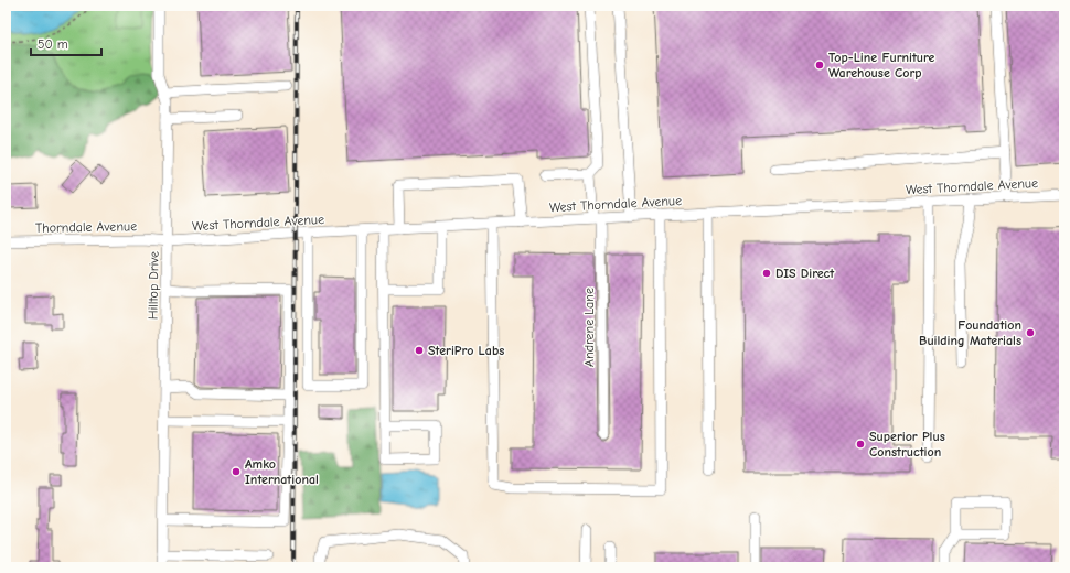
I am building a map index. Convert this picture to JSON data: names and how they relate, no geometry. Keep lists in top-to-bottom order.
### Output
{
  "streets": {
    "street": [
      "West Thorndale Avenue",
      "Thorndale Avenue",
      "Hilltop Drive",
      "Andrene Lane"
    ]
  },
  "crossings": [
    ["West Thorndale Avenue", "Thorndale Avenue"],
    ["West Thorndale Avenue", "Hilltop Drive"],
    ["West Thorndale Avenue", "Andrene Lane"],
    ["Thorndale Avenue", "Hilltop Drive"]
  ],
  "places": [
    "Top-Line Furniture Warehouse Corp",
    "DIS Direct",
    "Foundation Building Materials",
    "SteriPro Labs",
    "Superior Plus Construction",
    "Amko International"
  ],
  "scale_bar": "50 m"
}
